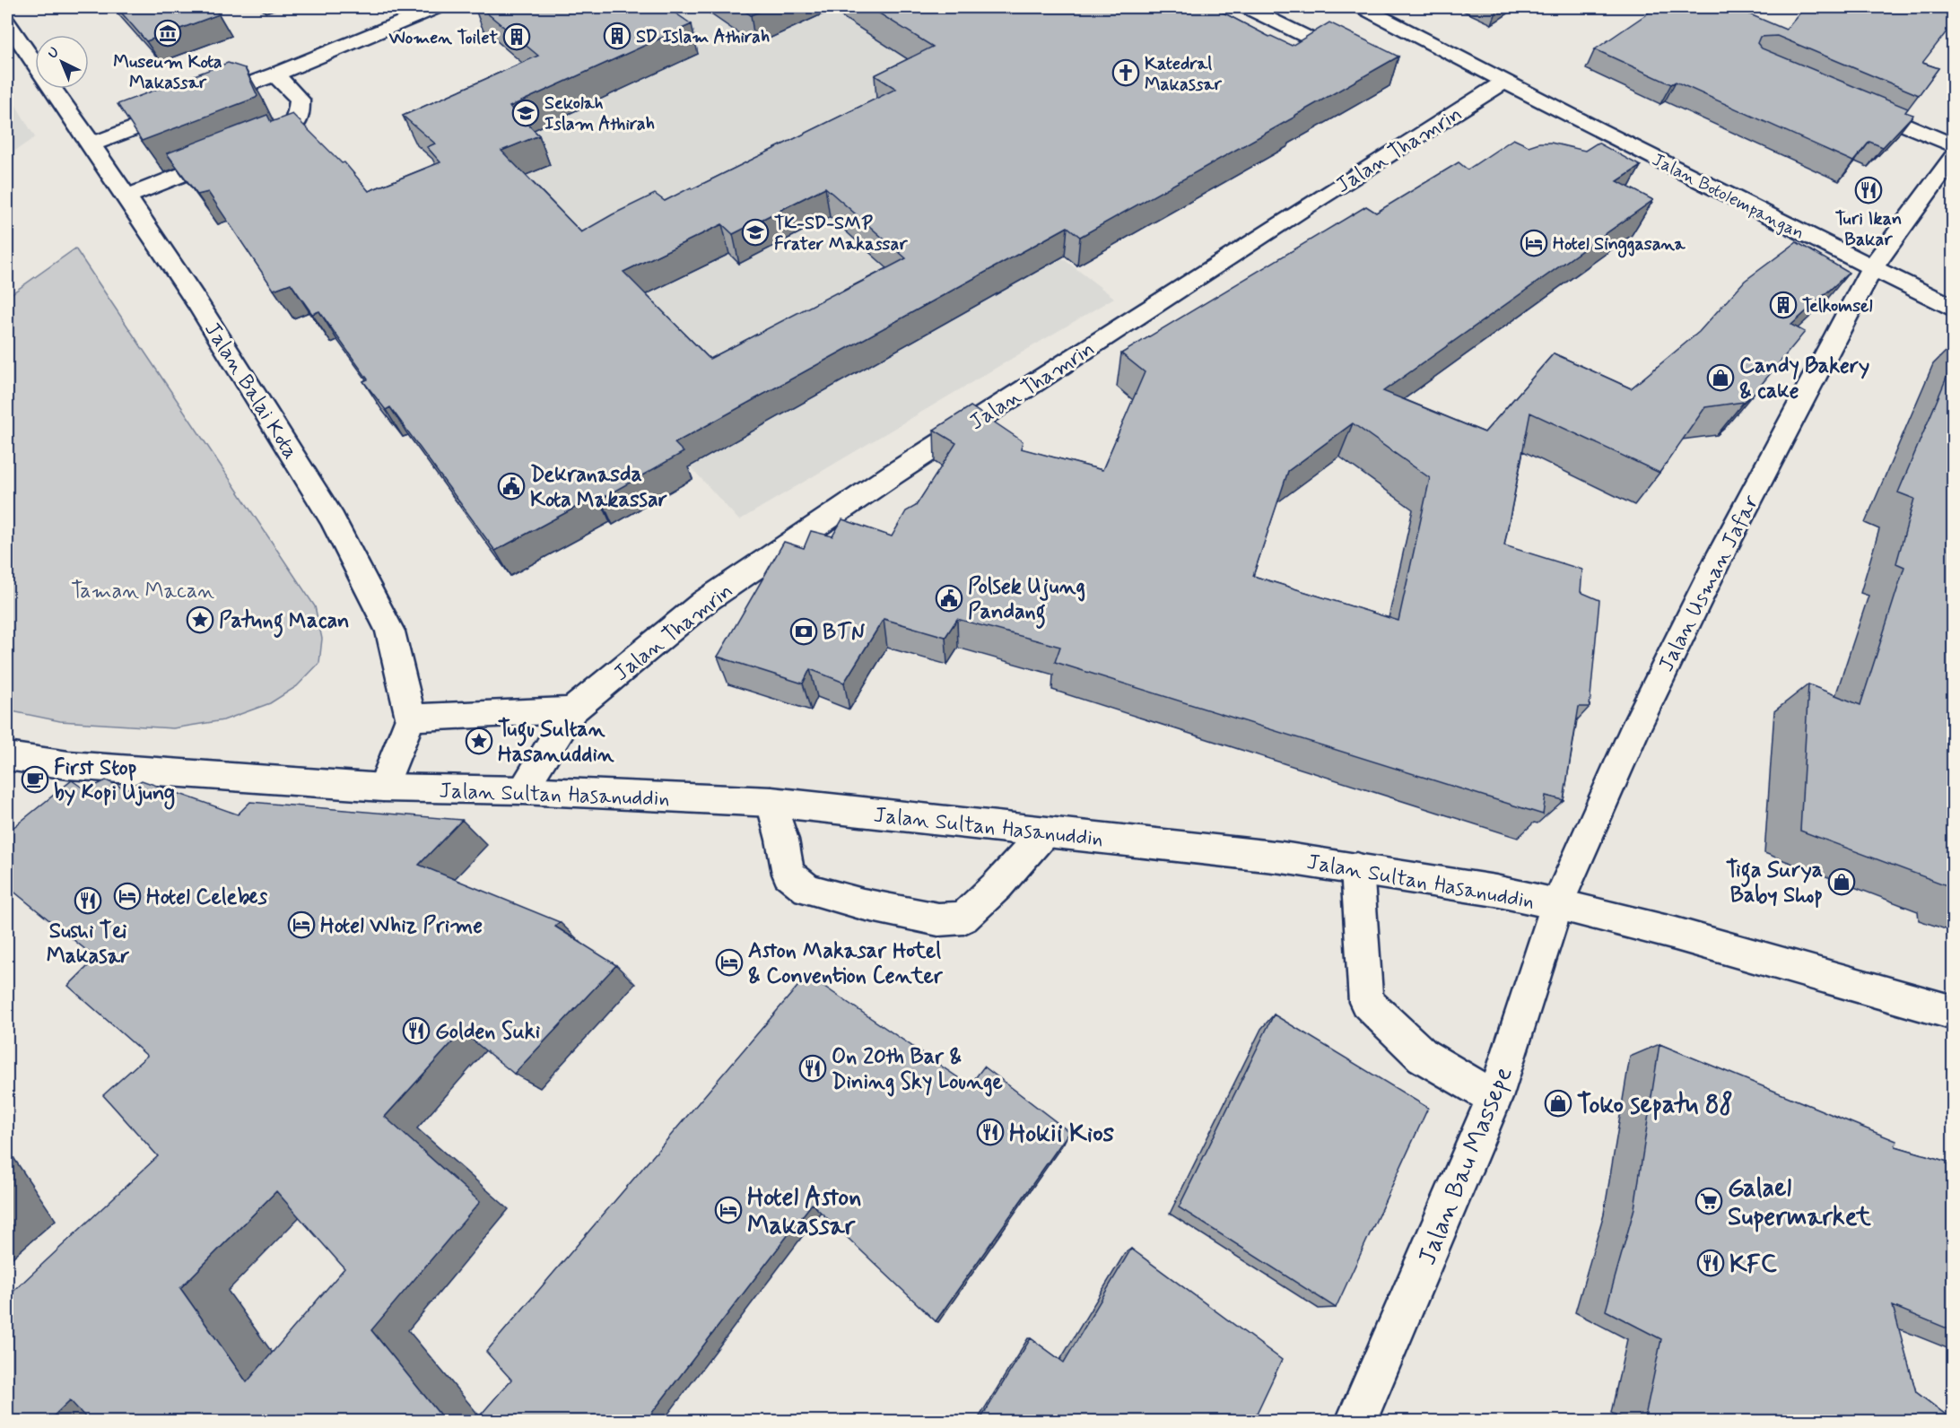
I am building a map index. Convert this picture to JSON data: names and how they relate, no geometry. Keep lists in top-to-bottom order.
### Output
{
  "streets": {
    "street": [
      "Jalan Thamrin",
      "Jalan Botolempangan",
      "Jalan Balai Kota",
      "Jalan Usman Jafar",
      "Jalan Sultan Hasanuddin",
      "Jalan Bau Massepe"
    ]
  },
  "crossings": [
    ["Jalan Thamrin", "Jalan Botolempangan"],
    ["Jalan Thamrin", "Jalan Sultan Hasanuddin"],
    ["Jalan Botolempangan", "Jalan Usman Jafar"],
    ["Jalan Usman Jafar", "Jalan Sultan Hasanuddin"],
    ["Jalan Usman Jafar", "Jalan Bau Massepe"],
    ["Jalan Sultan Hasanuddin", "Jalan Bau Massepe"]
  ],
  "parks": ["Taman Macan"],
  "places": {
    "museum": ["Museum Kota Makassar"],
    "building": ["SD Islam Athirah", "Women Toilet", "Telkomsel"],
    "church": ["Katedral Makassar"],
    "school or university": ["Sekolah Islam Athirah", "TK-SD-SMP Frater Makassar"],
    "restaurant": [
      "Turi Ikan Bakar",
      "Sushi Tei Makasar",
      "Golden Suki",
      "On 20th Bar & Dining Sky Lounge",
      "Hokii Kios",
      "KFC"
    ],
    "hotel": [
      "Hotel Singgasana",
      "Hotel Celebes",
      "Hotel Whiz Prime",
      "Aston Makasar Hotel & Convention Center",
      "Hotel Aston Makassar"
    ],
    "shop": ["Candy Bakery & cake", "Tiga Surya Baby Shop", "Toko sepatu 88"],
    "public building": ["Dekranasda Kota Makassar", "Polsek Ujung Pandang"],
    "place": ["Patung Macan", "Tugu Sultan Hasanuddin"],
    "bank": ["BTN"],
    "cafe": ["First Stop by Kopi Ujung"],
    "supermarket": ["Galael Supermarket"]
  },
  "north": "top left"
}
